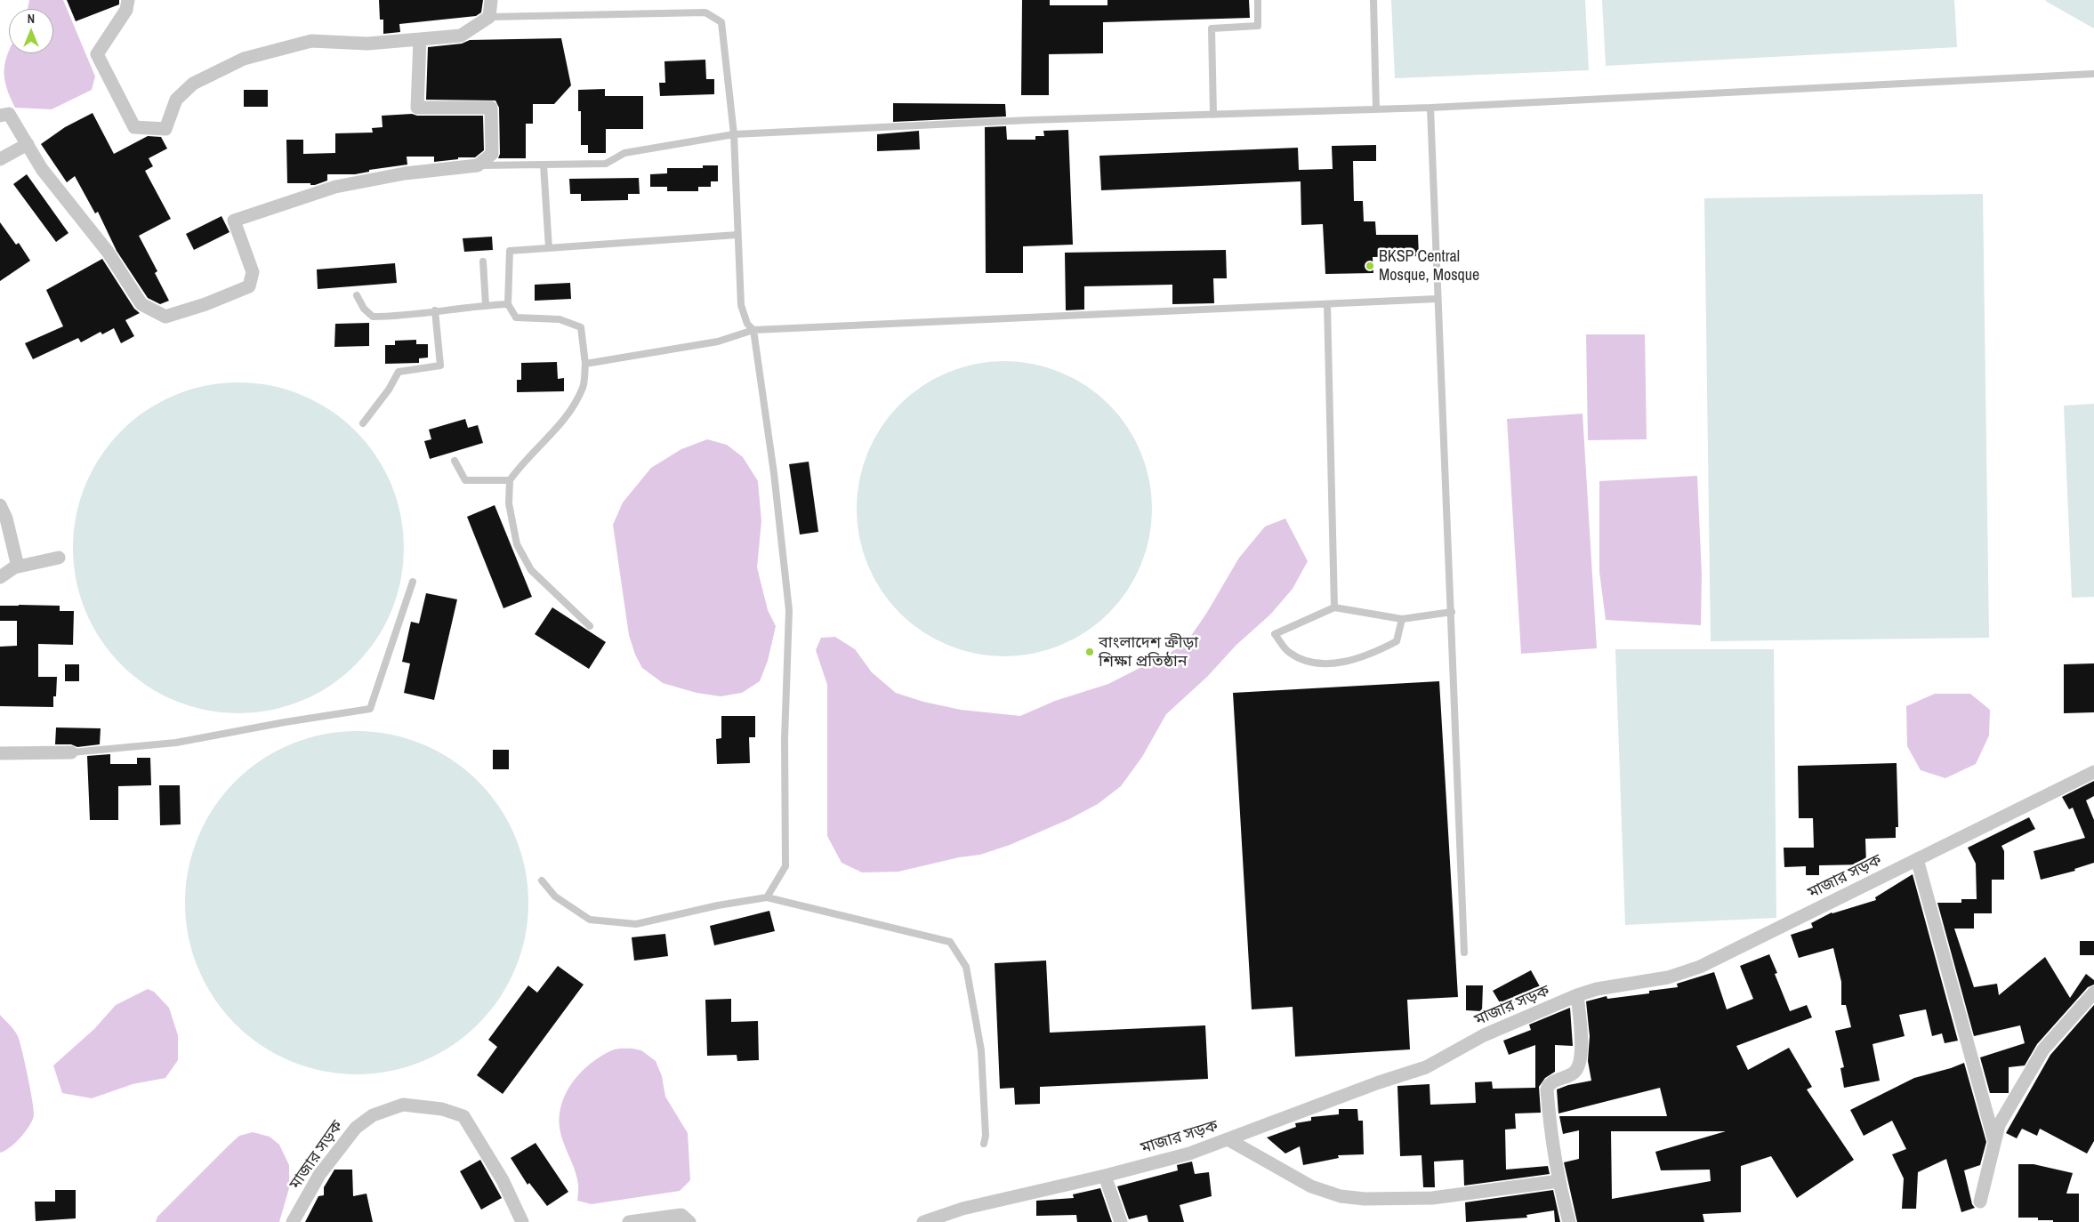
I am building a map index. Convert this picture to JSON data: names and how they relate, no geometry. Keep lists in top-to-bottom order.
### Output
{
  "streets": {
    "street": ["মাজার সড়ক"]
  },
  "places": ["BKSP Central Mosque, Mosque", "বাংলাদেশ ক্রীড়া শিক্ষা প্রতিষ্ঠান"],
  "north": "top"
}
